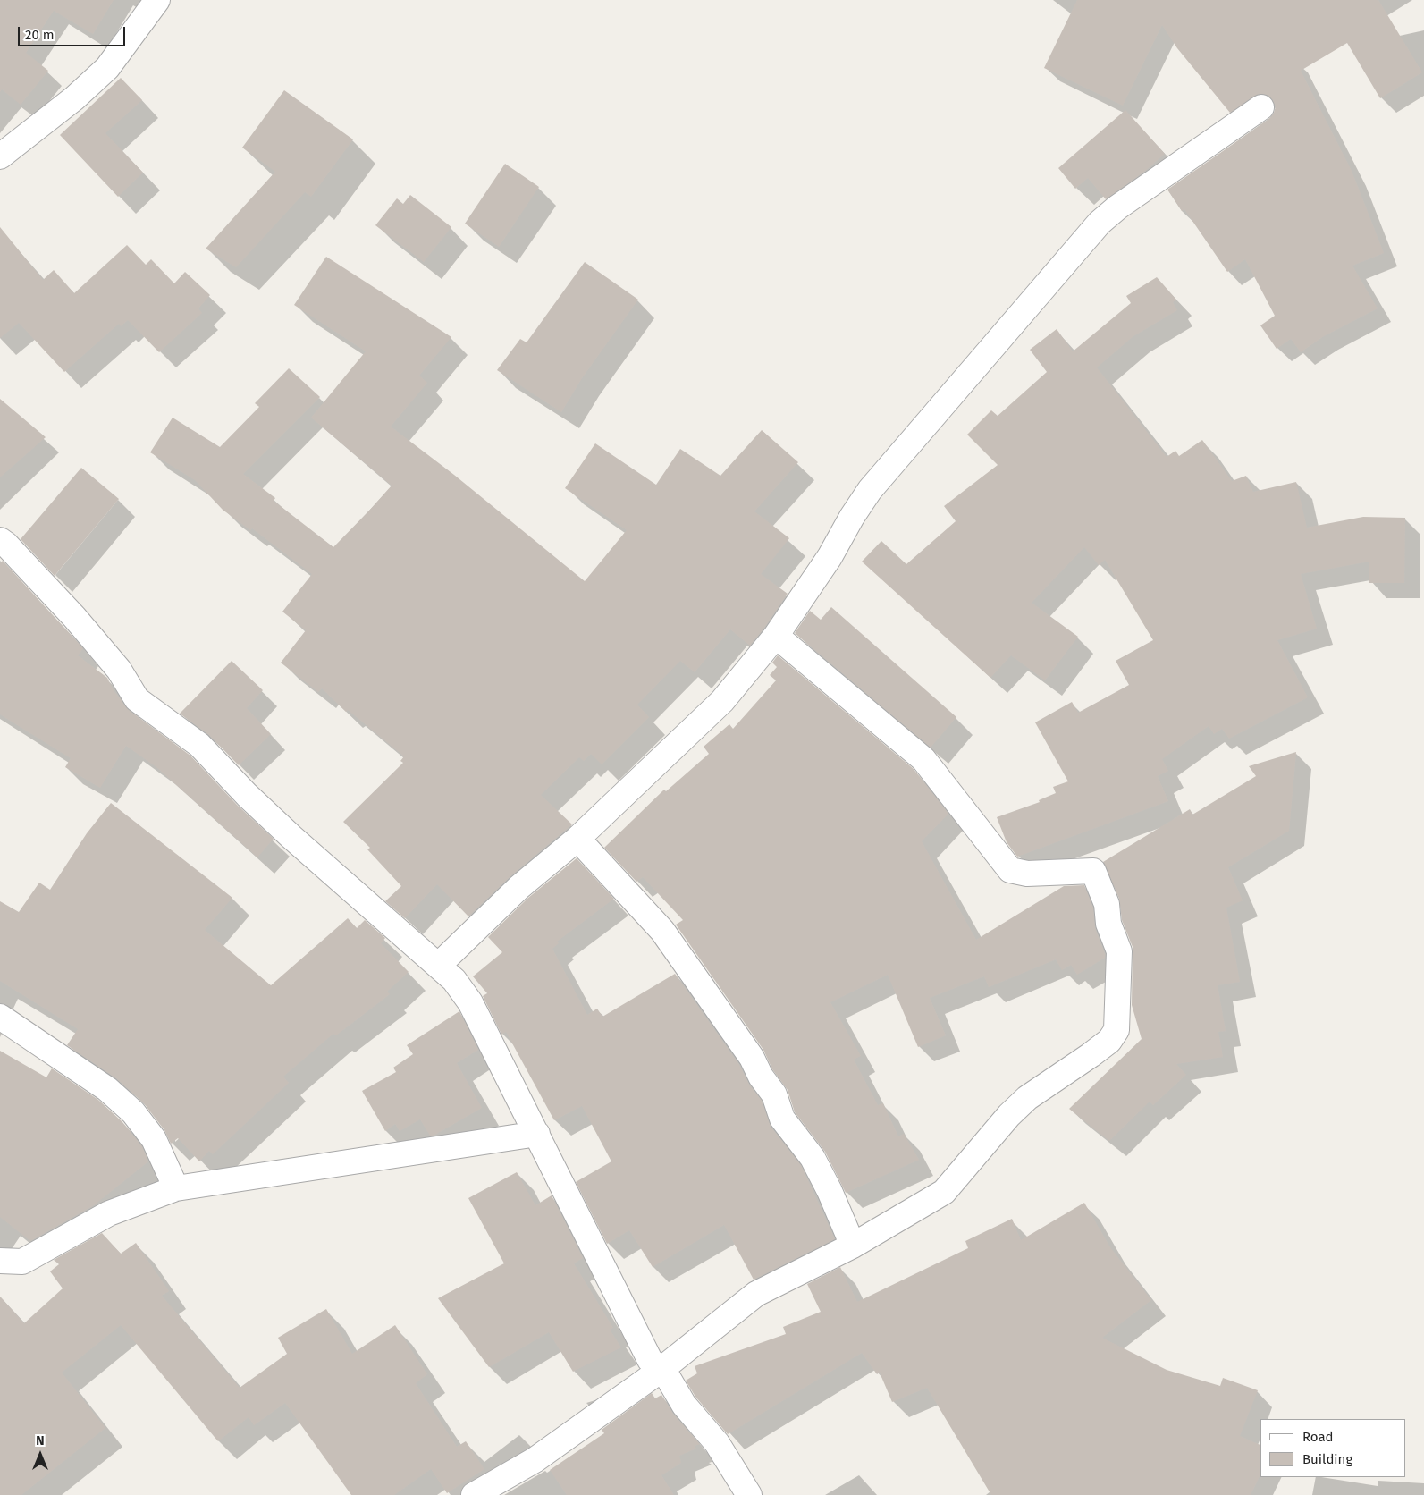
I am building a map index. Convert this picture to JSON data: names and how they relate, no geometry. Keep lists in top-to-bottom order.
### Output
{
  "legend": ["Road", "Building"],
  "scale_bar": "20 m",
  "north": "top"
}
